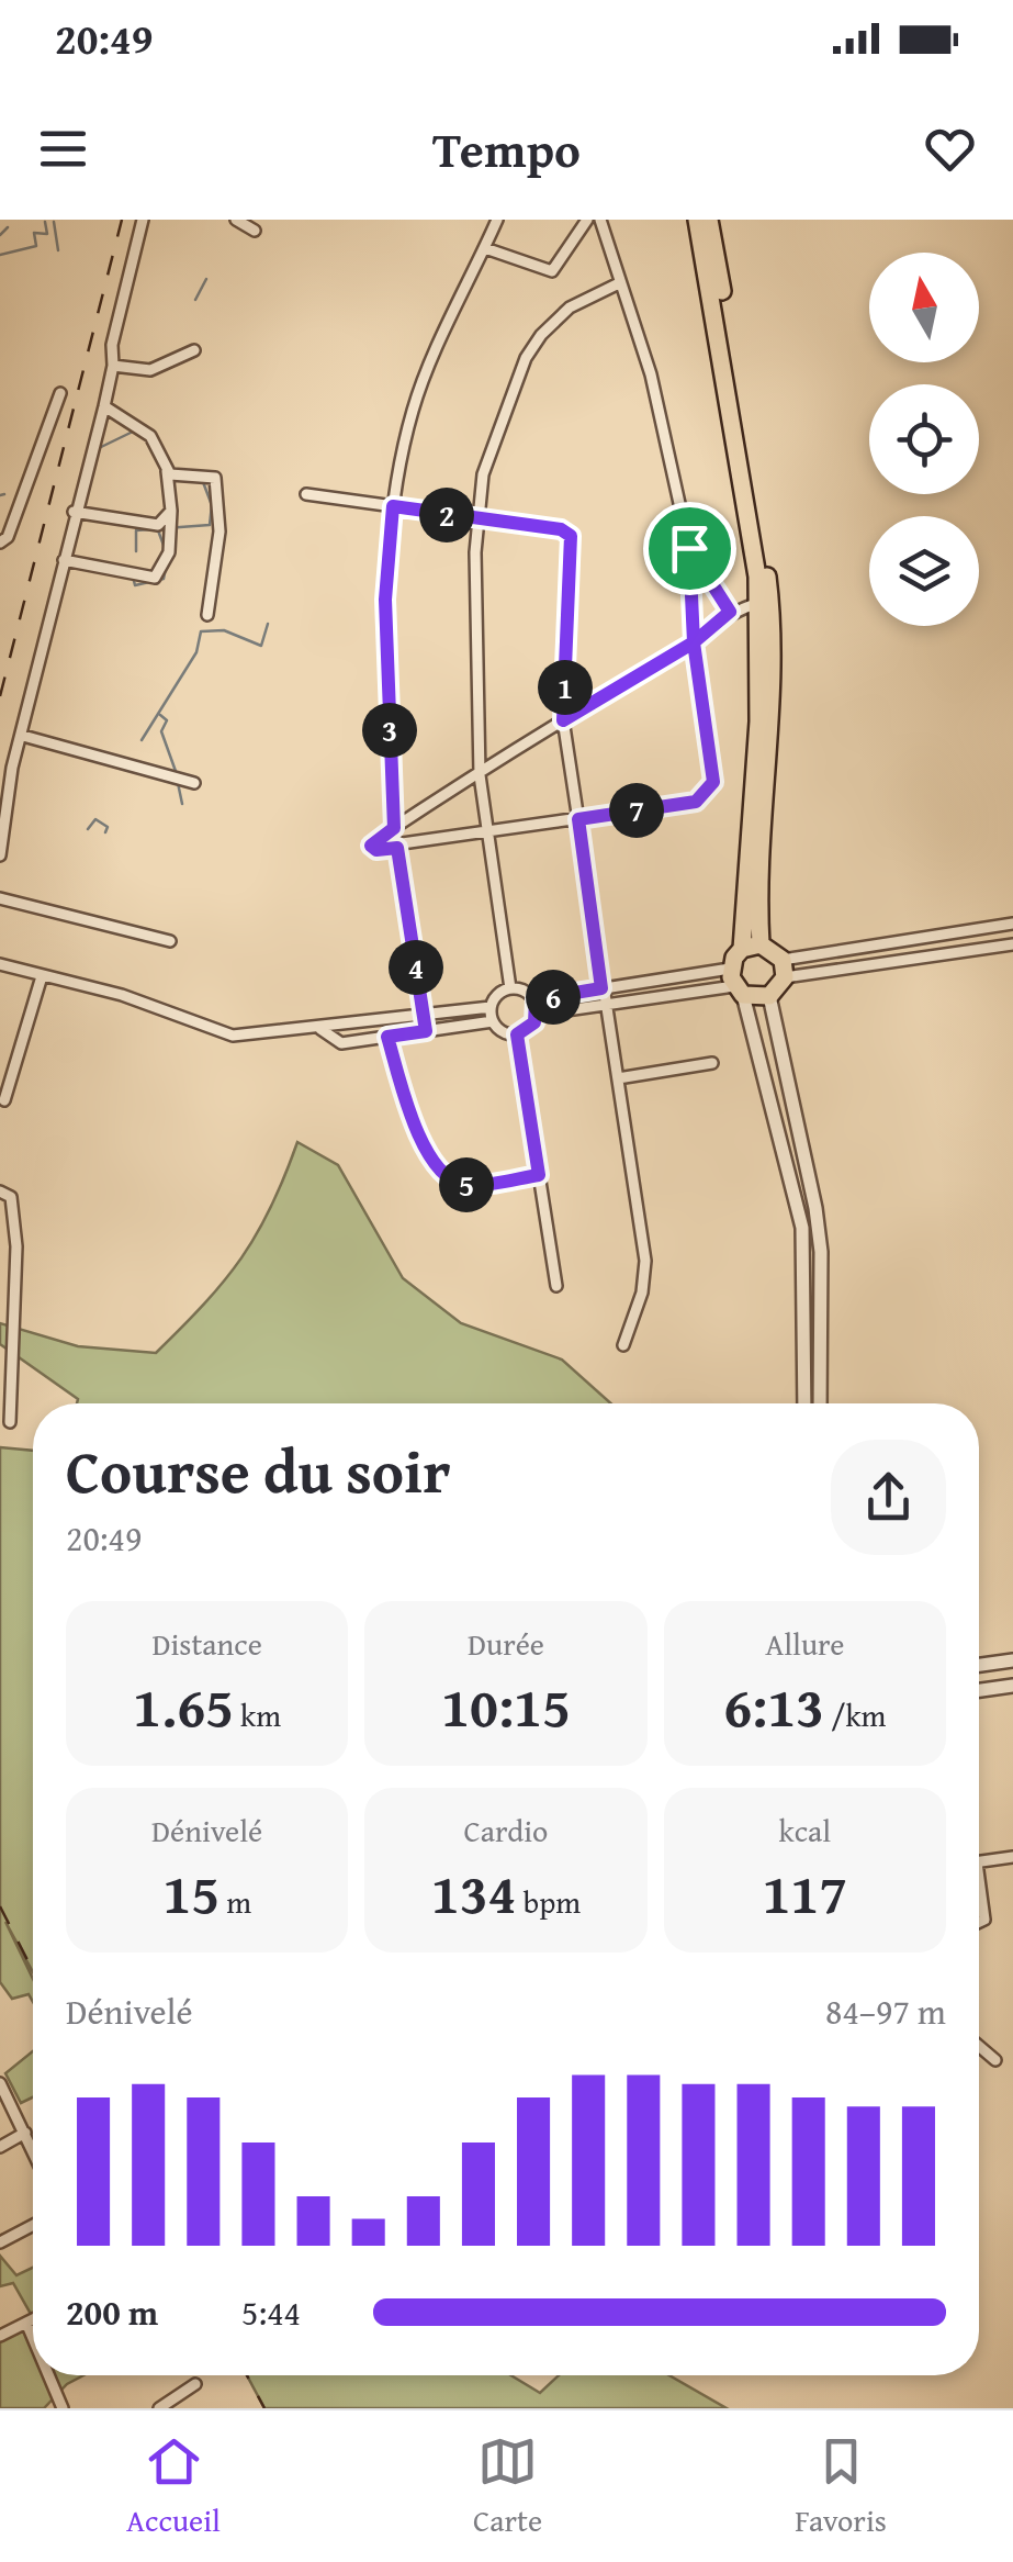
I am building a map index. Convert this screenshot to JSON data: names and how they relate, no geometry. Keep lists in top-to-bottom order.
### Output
{
  "north": "top",
  "page": {
    "status": "20:49",
    "header": "Tempo",
    "pins": [
      "2",
      "1",
      "3",
      "7",
      "4",
      "6",
      "5"
    ],
    "heading": ["Course du soir", "20:49"],
    "stats": [
      ["Distance", "1.65 km"],
      ["Durée", "10:15"],
      ["Allure", "6:13 /km"],
      ["Dénivelé", "15 m"],
      ["Cardio", "134 bpm"],
      ["kcal", "117"]
    ],
    "chart": ["Dénivelé", "84–97 m"],
    "list": [
      {
        "name": "200 m",
        "note": "5:44"
      }
    ],
    "tabs": ["Accueil", "Carte", "Favoris"]
  }
}
